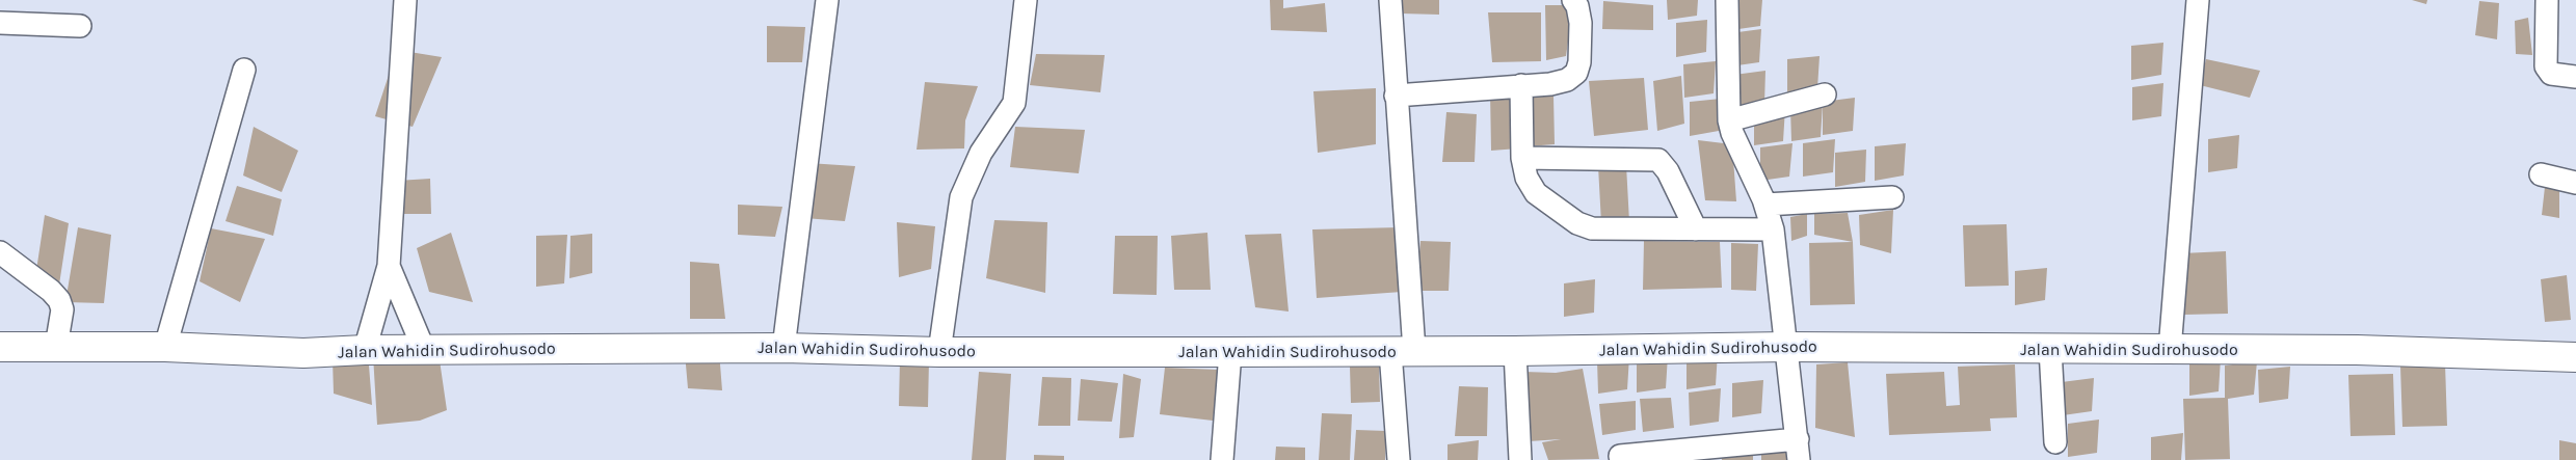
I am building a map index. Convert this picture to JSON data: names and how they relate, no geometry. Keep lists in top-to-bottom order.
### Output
{
  "streets": {
    "highway": ["Jalan Wahidin Sudirohusodo"]
  }
}
